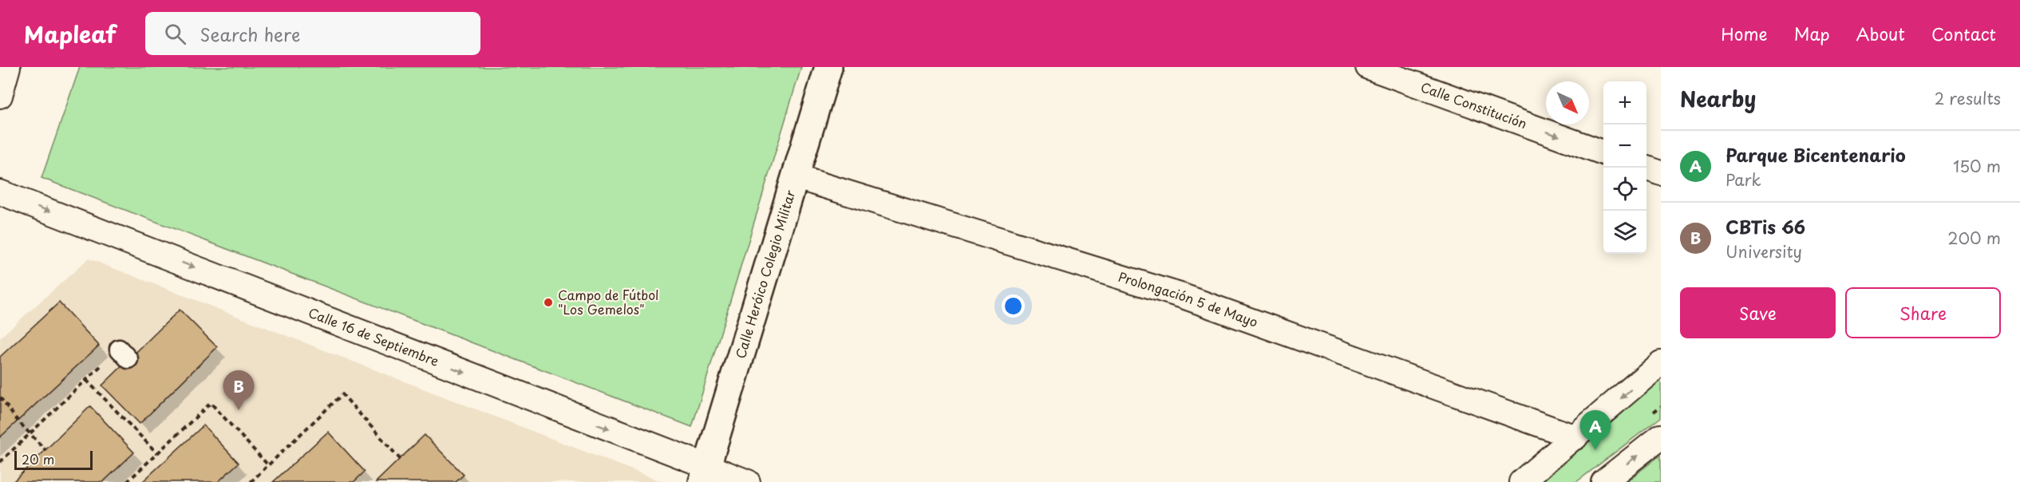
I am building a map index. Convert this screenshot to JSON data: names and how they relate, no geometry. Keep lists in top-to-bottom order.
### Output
{
  "streets": {
    "street": [
      "Calle Constitución",
      "Calle Heróico Colegio Militar",
      "Prolongación 5 de Mayo",
      "Calle 16 de Septiembre"
    ]
  },
  "crossings": [
    ["Calle Heróico Colegio Militar", "Prolongación 5 de Mayo"],
    ["Calle Heróico Colegio Militar", "Calle 16 de Septiembre"]
  ],
  "one_way": ["Calle Constitución", "Calle 16 de Septiembre"],
  "places": ["Campo de Fútbol \"Los Gemelos\""],
  "scale_bar": "20 m",
  "north": "bottom right",
  "page": {
    "header": "Mapleaf",
    "search": "Search here",
    "nav": [
      "Home",
      "Map",
      "About",
      "Contact"
    ],
    "heading": ["Nearby", "2 results"],
    "map_buttons": ["+", "−"],
    "list": [
      {
        "mark": "A",
        "name": "Parque Bicentenario",
        "note": "Park",
        "value": "150 m"
      },
      {
        "mark": "B",
        "name": "CBTis 66",
        "note": "University",
        "value": "200 m"
      }
    ],
    "buttons": ["Save", "Share"],
    "pins": ["B", "A"],
    "scale": "20 m"
  }
}
